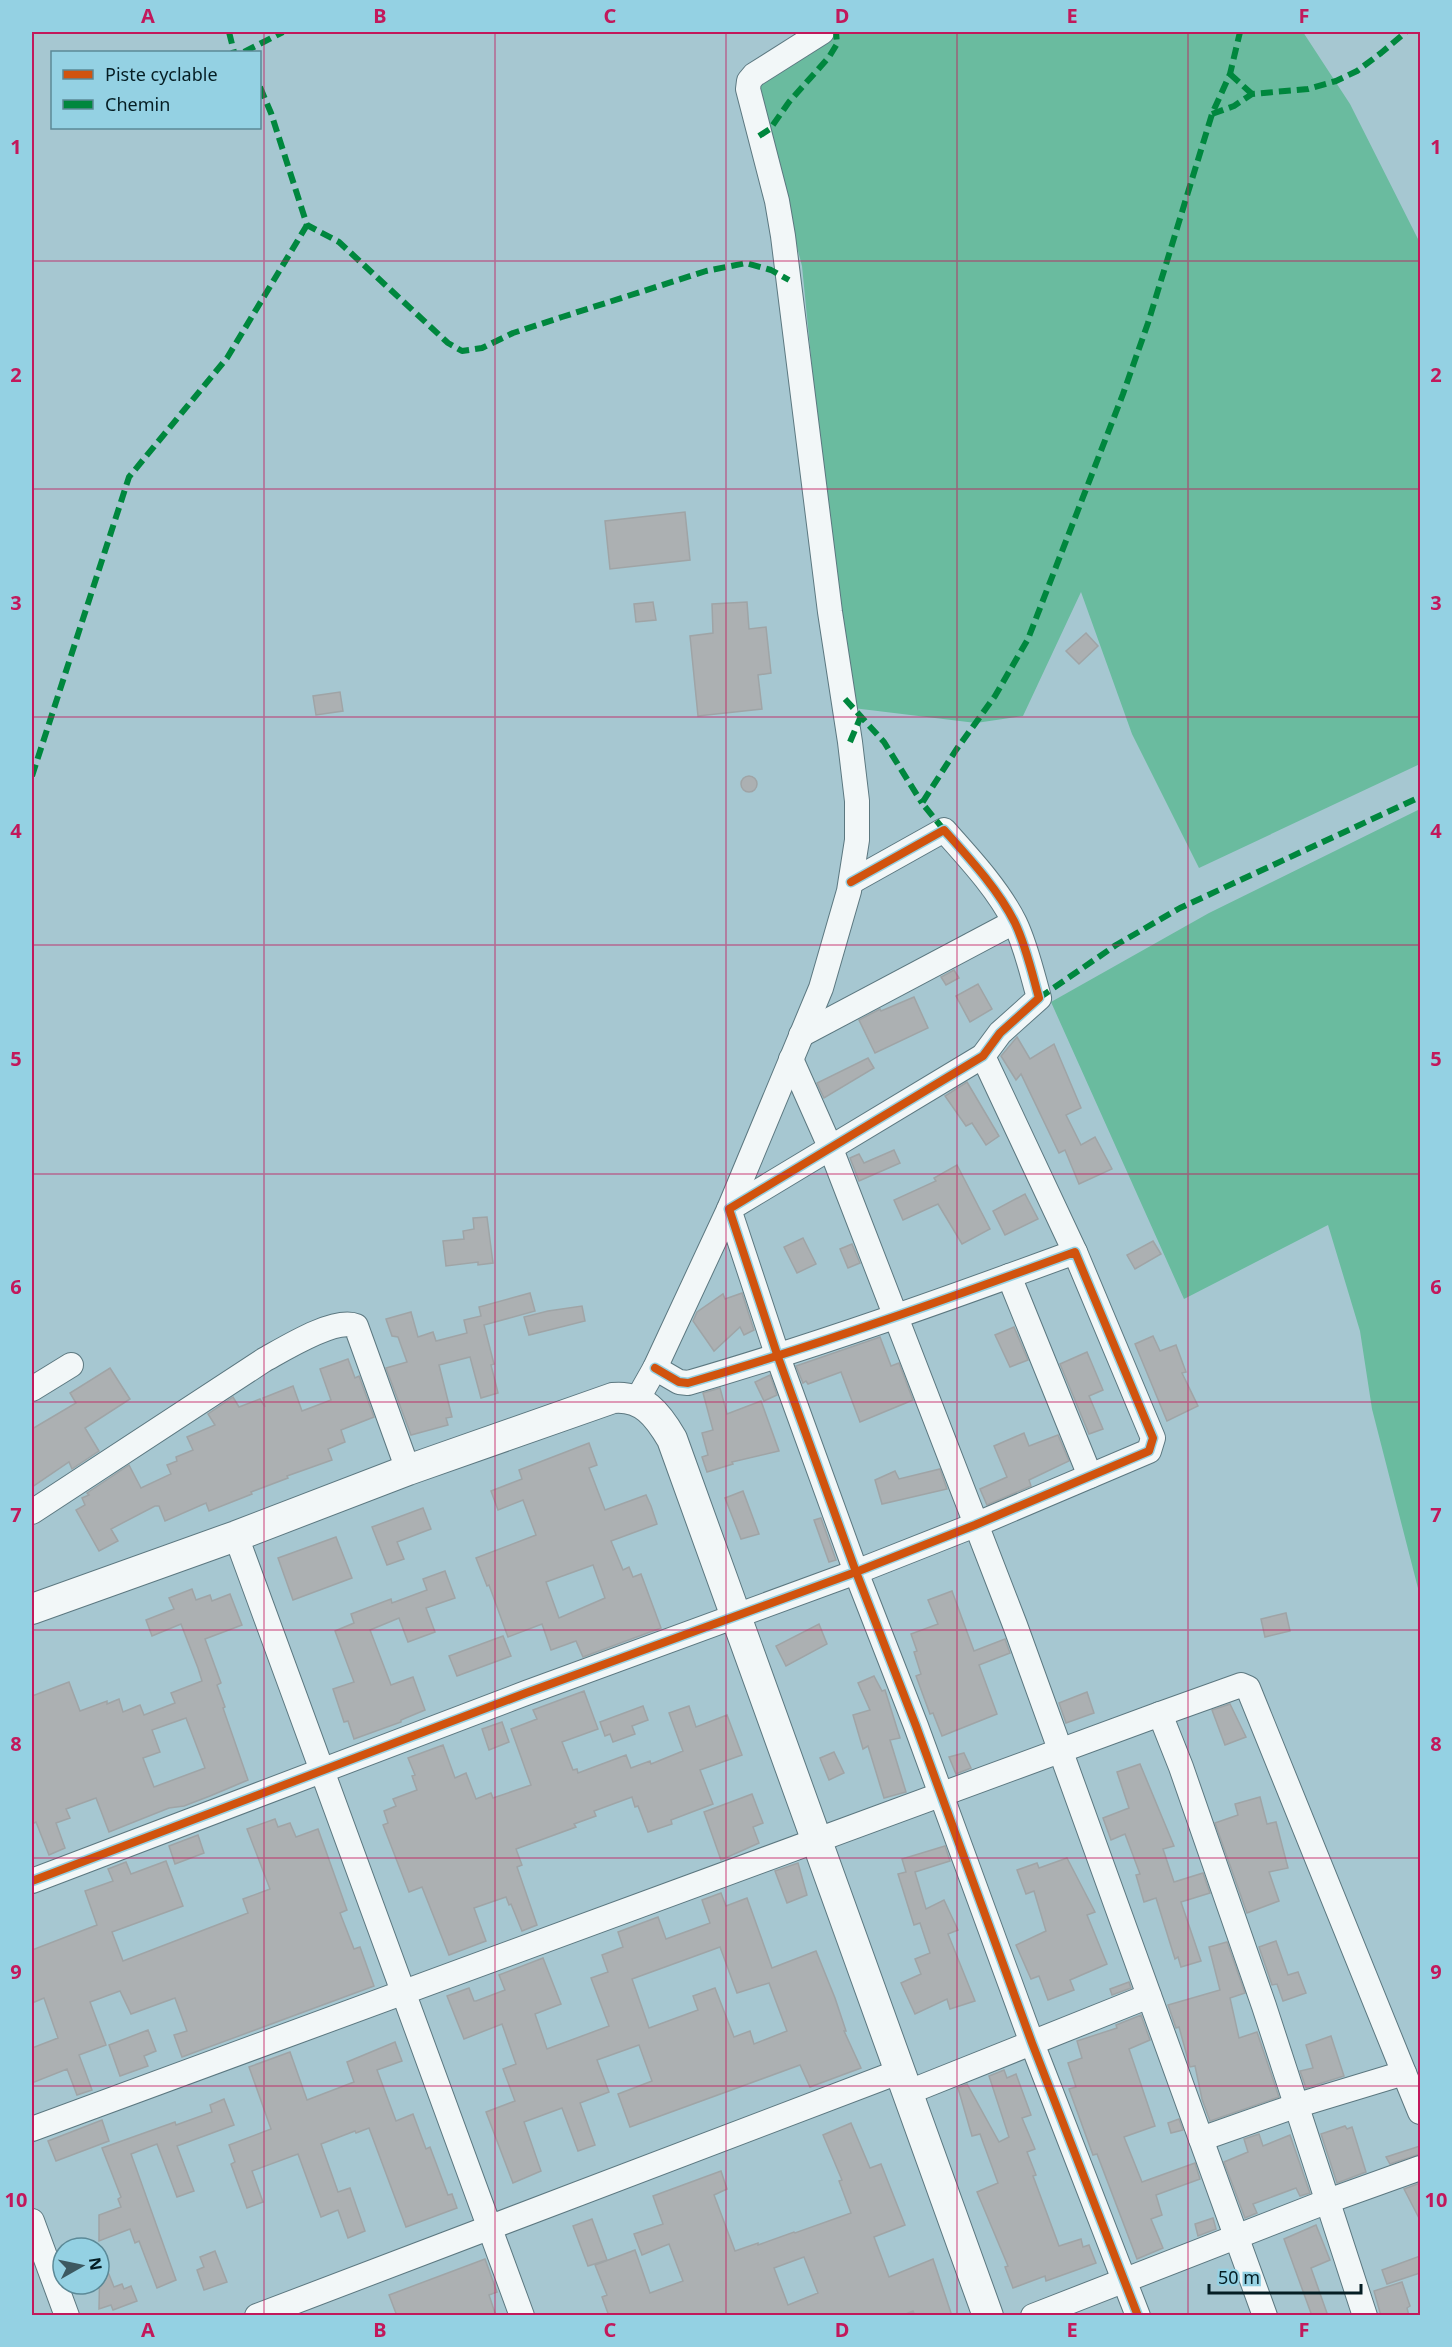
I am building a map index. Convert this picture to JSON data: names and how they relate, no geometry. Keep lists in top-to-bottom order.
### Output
{
  "legend": ["Piste cyclable", "Chemin"],
  "scale_bar": "50 m",
  "north": "right",
  "grid": {
    "columns": [
      "A",
      "B",
      "C",
      "D",
      "E",
      "F"
    ],
    "rows": [
      "1",
      "2",
      "3",
      "4",
      "5",
      "6",
      "7",
      "8",
      "9",
      "10"
    ]
  }
}
